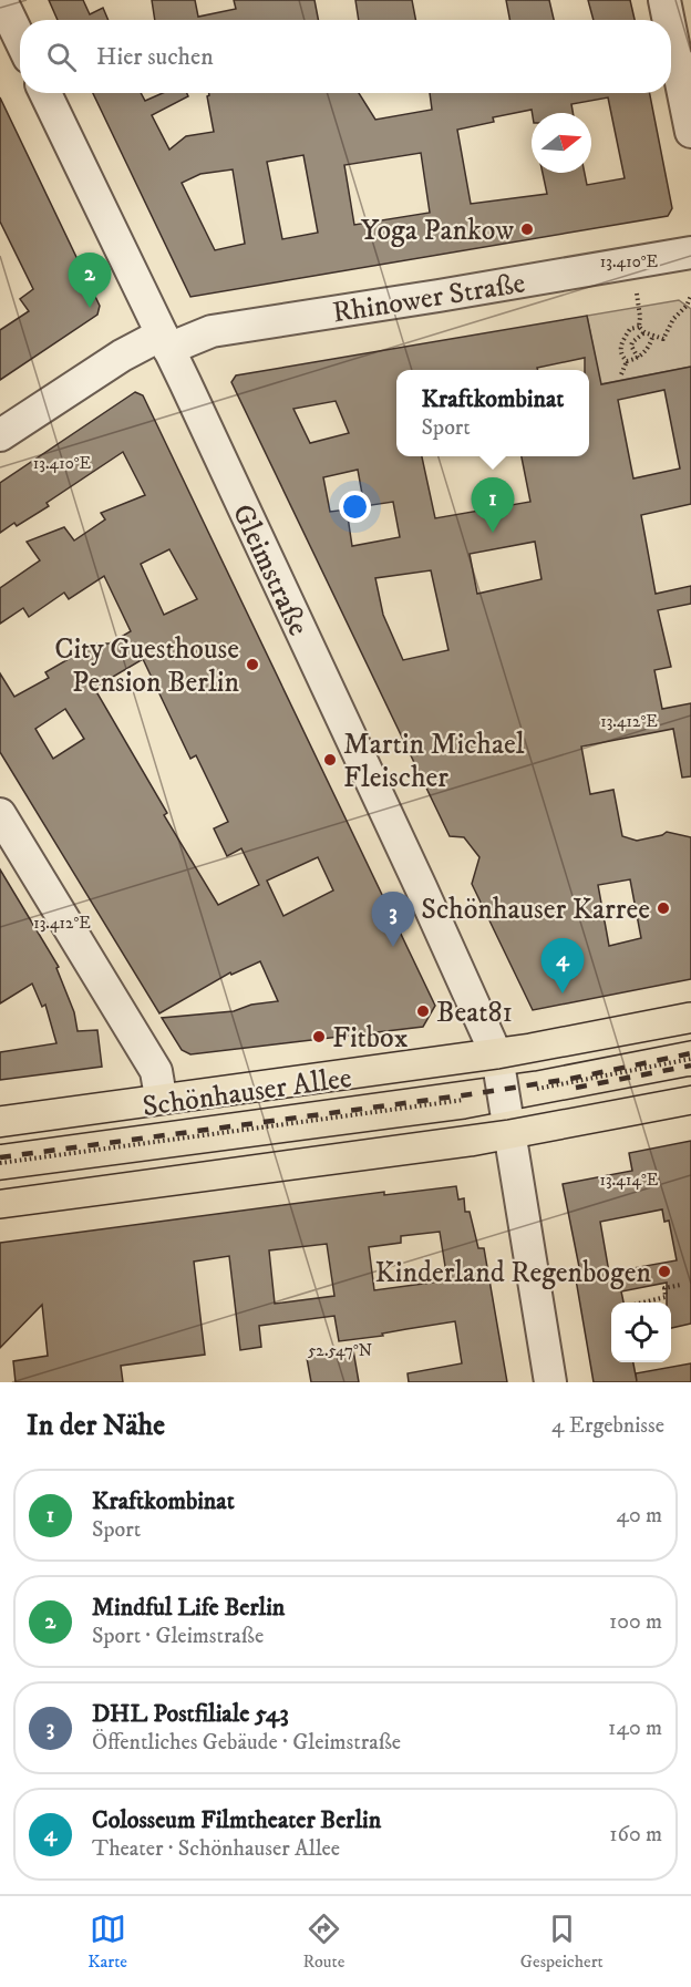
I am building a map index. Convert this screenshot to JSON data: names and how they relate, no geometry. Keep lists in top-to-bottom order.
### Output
{
  "streets": {
    "main road": ["Schönhauser Allee"],
    "street": ["Rhinower Straße", "Gleimstraße"]
  },
  "crossings": [
    ["Rhinower Straße", "Gleimstraße"],
    ["Gleimstraße", "Schönhauser Allee"]
  ],
  "places": [
    "Yoga Pankow",
    "City Guesthouse Pension Berlin",
    "Martin Michael Fleischer",
    "Schönhauser Karree",
    "Beat81",
    "Fitbox",
    "Kinderland Regenbogen"
  ],
  "north": "right",
  "page": {
    "search": "Hier suchen",
    "pins": [
      "2",
      "1",
      "3",
      "4"
    ],
    "popup": ["Kraftkombinat", "Sport"],
    "heading": ["In der Nähe", "4 Ergebnisse"],
    "list": [
      {
        "mark": "1",
        "name": "Kraftkombinat",
        "note": "Sport",
        "value": "40 m"
      },
      {
        "mark": "2",
        "name": "Mindful Life Berlin",
        "note": "Sport · Gleimstraße",
        "value": "100 m"
      },
      {
        "mark": "3",
        "name": "DHL Postfiliale 543",
        "note": "Öffentliches Gebäude · Gleimstraße",
        "value": "140 m"
      },
      {
        "mark": "4",
        "name": "Colosseum Filmtheater Berlin",
        "note": "Theater · Schönhauser Allee",
        "value": "160 m"
      }
    ],
    "nav": ["Karte", "Route", "Gespeichert"]
  },
  "coordinates": [
    "13.410°E",
    "13.412°E",
    "13.414°E",
    "52.547°N"
  ]
}
